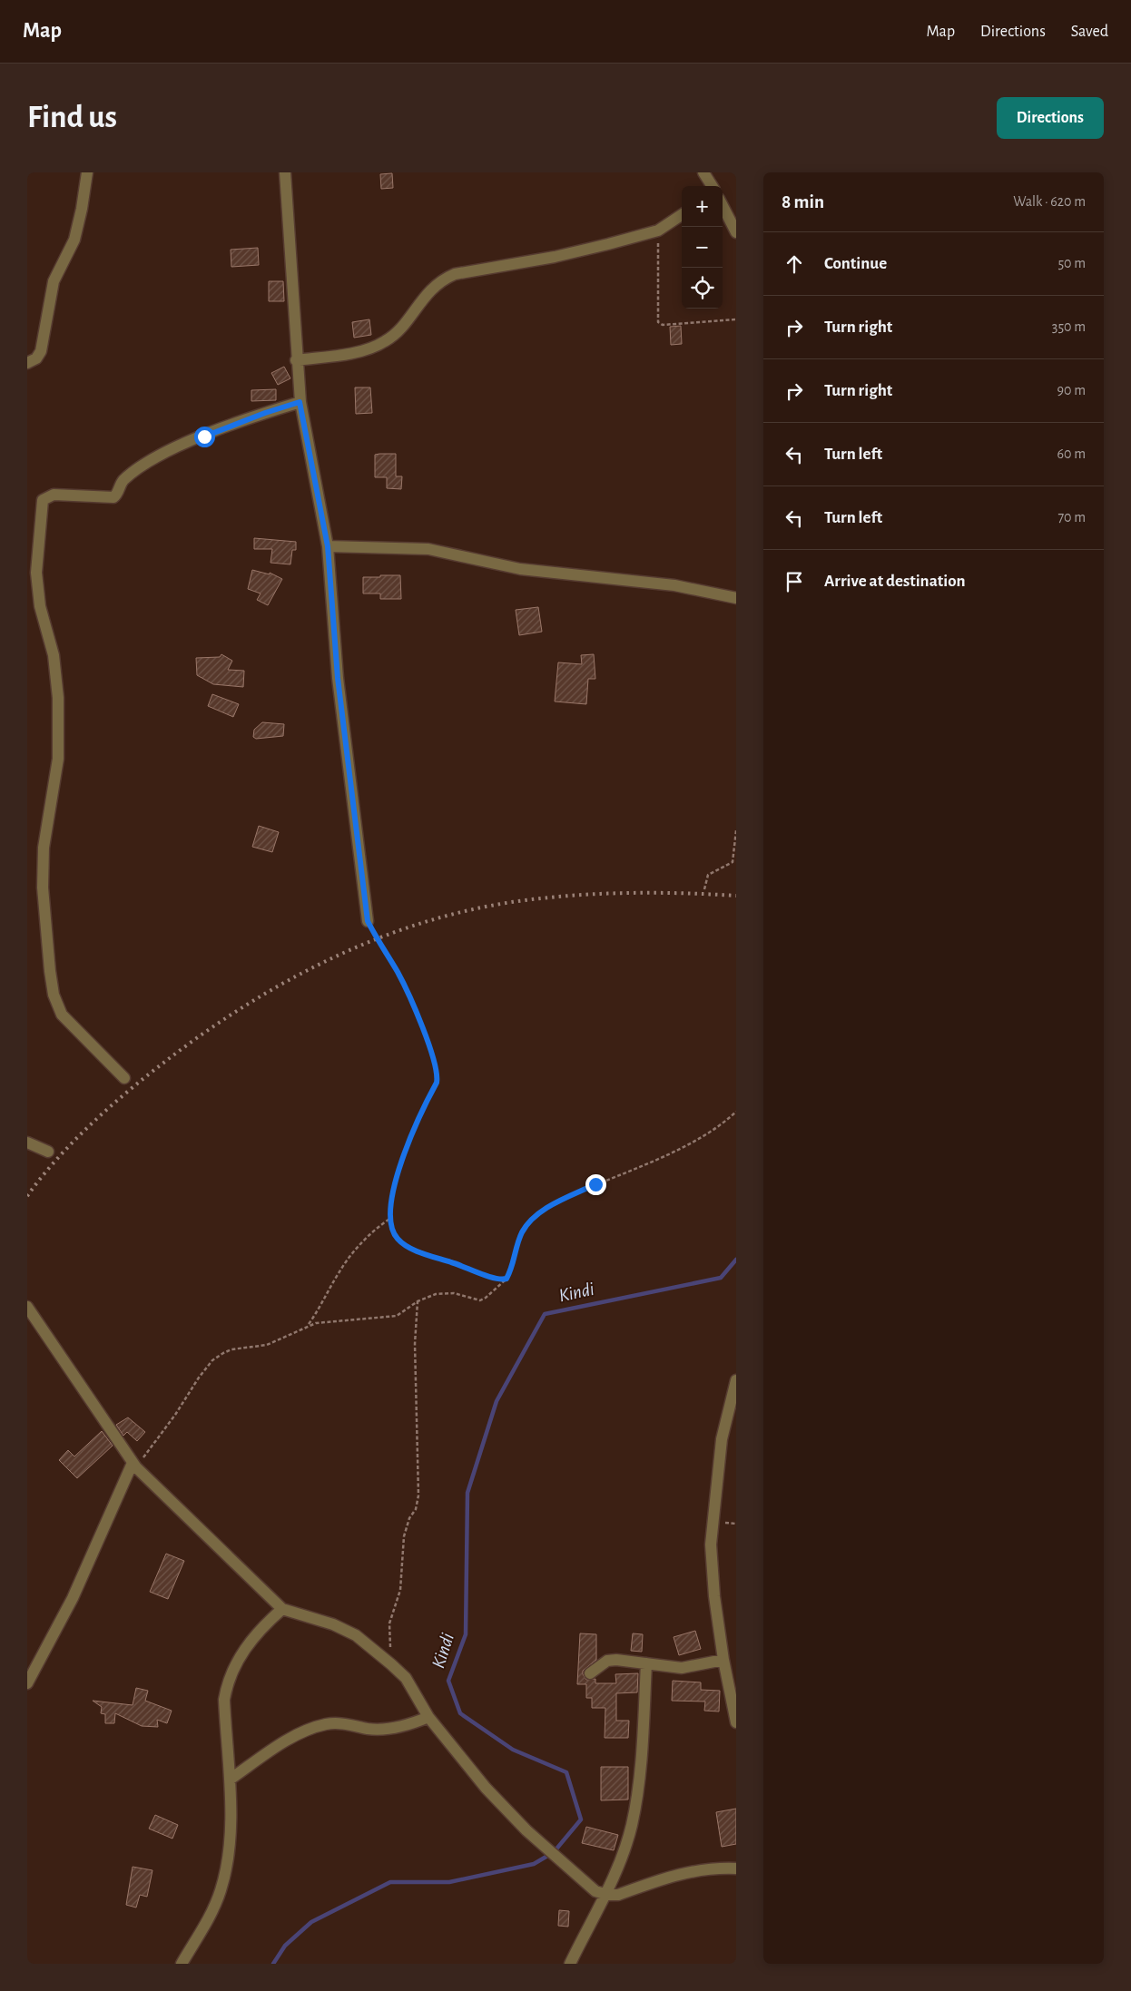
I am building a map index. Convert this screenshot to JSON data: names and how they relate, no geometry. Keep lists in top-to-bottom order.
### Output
{
  "water": ["Kindi"],
  "page": {
    "header": "Map",
    "nav": ["Map", "Directions", "Saved"],
    "buttons": "Directions",
    "title": "Find us",
    "heading": ["8 min", "Walk · 620 m"],
    "map_buttons": ["+", "−"],
    "list": [
      ["Continue", "50 m"],
      ["Turn right", "350 m"],
      ["Turn right", "90 m"],
      ["Turn left", "60 m"],
      ["Turn left", "70 m"],
      "Arrive at destination"
    ]
  }
}
